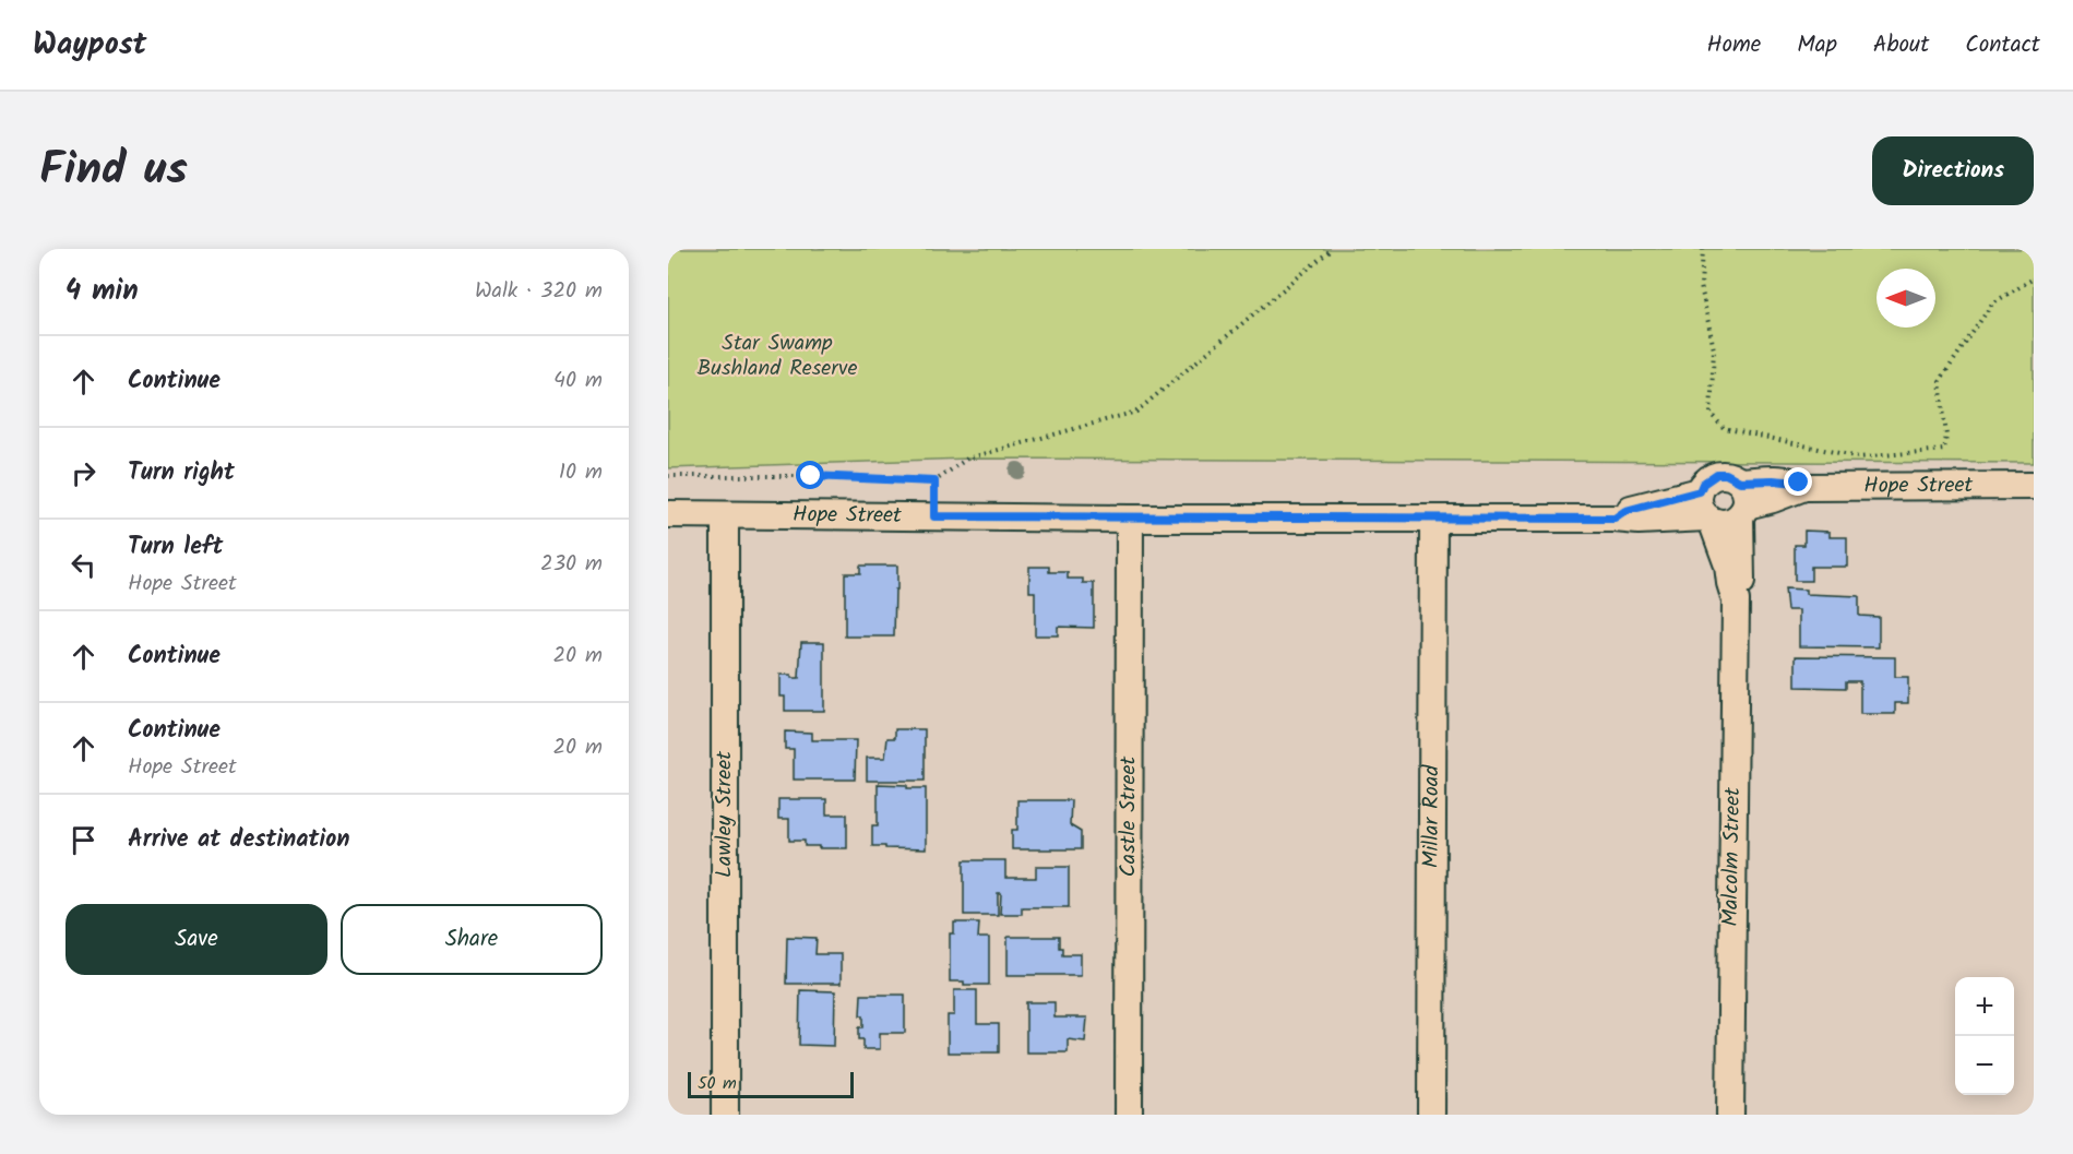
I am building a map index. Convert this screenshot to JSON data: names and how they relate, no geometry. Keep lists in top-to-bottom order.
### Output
{
  "streets": {
    "street": [
      "Hope Street",
      "Lawley Street",
      "Castle Street",
      "Millar Road",
      "Malcolm Street"
    ]
  },
  "crossings": [
    ["Hope Street", "Lawley Street"],
    ["Hope Street", "Castle Street"],
    ["Hope Street", "Millar Road"],
    ["Hope Street", "Malcolm Street"]
  ],
  "parks": ["Star Swamp Bushland Reserve"],
  "scale_bar": "50 m",
  "north": "left",
  "page": {
    "header": "Waypost",
    "nav": [
      "Home",
      "Map",
      "About",
      "Contact"
    ],
    "title": "Find us",
    "buttons": [
      "Directions",
      ["Save", "Share"]
    ],
    "heading": ["4 min", "Walk · 320 m"],
    "list": [
      ["Continue", "40 m"],
      ["Turn right", "10 m"],
      ["Turn left", "Hope Street", "230 m"],
      ["Continue", "20 m"],
      ["Continue", "Hope Street", "20 m"],
      "Arrive at destination"
    ],
    "map_buttons": ["+", "−"],
    "scale": "50 m"
  }
}
